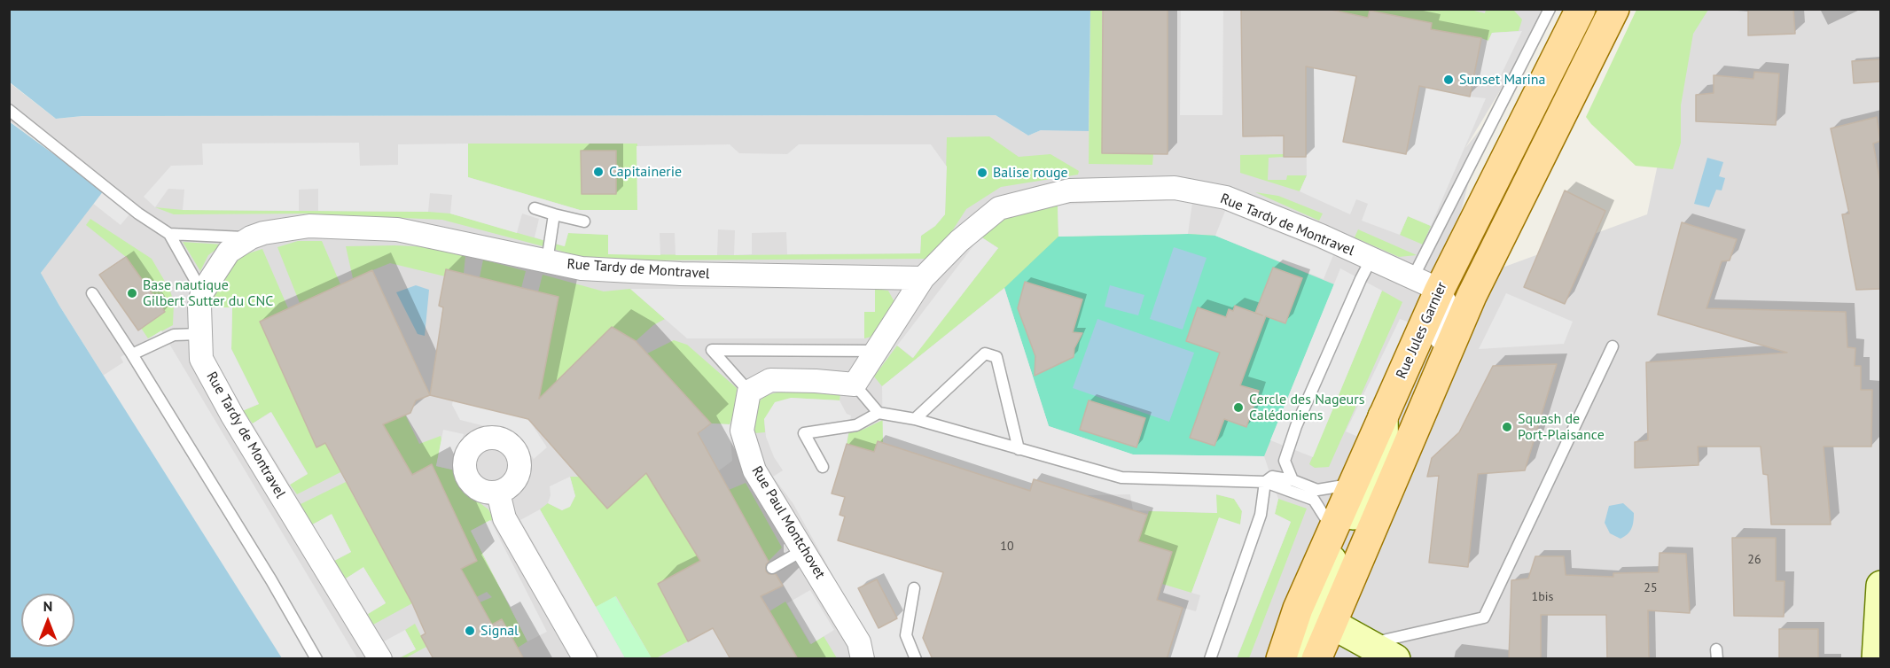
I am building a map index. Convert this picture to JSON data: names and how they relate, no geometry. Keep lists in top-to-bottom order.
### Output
{
  "streets": {
    "main road": ["Rue Jules Garnier"],
    "street": ["Rue Tardy de Montravel", "Rue Paul Montchovet"]
  },
  "crossings": [
    ["Rue Tardy de Montravel", "Rue Jules Garnier"]
  ],
  "places": [
    "Sunset Marina",
    "Capitainerie",
    "Balise rouge",
    "Base nautique Gilbert Sutter du CNC",
    "Cercle des Nageurs Calédoniens",
    "Squash de Port-Plaisance",
    "Signal"
  ],
  "house_numbers": [
    "10",
    "26",
    "25",
    "1bis"
  ],
  "north": "top"
}
